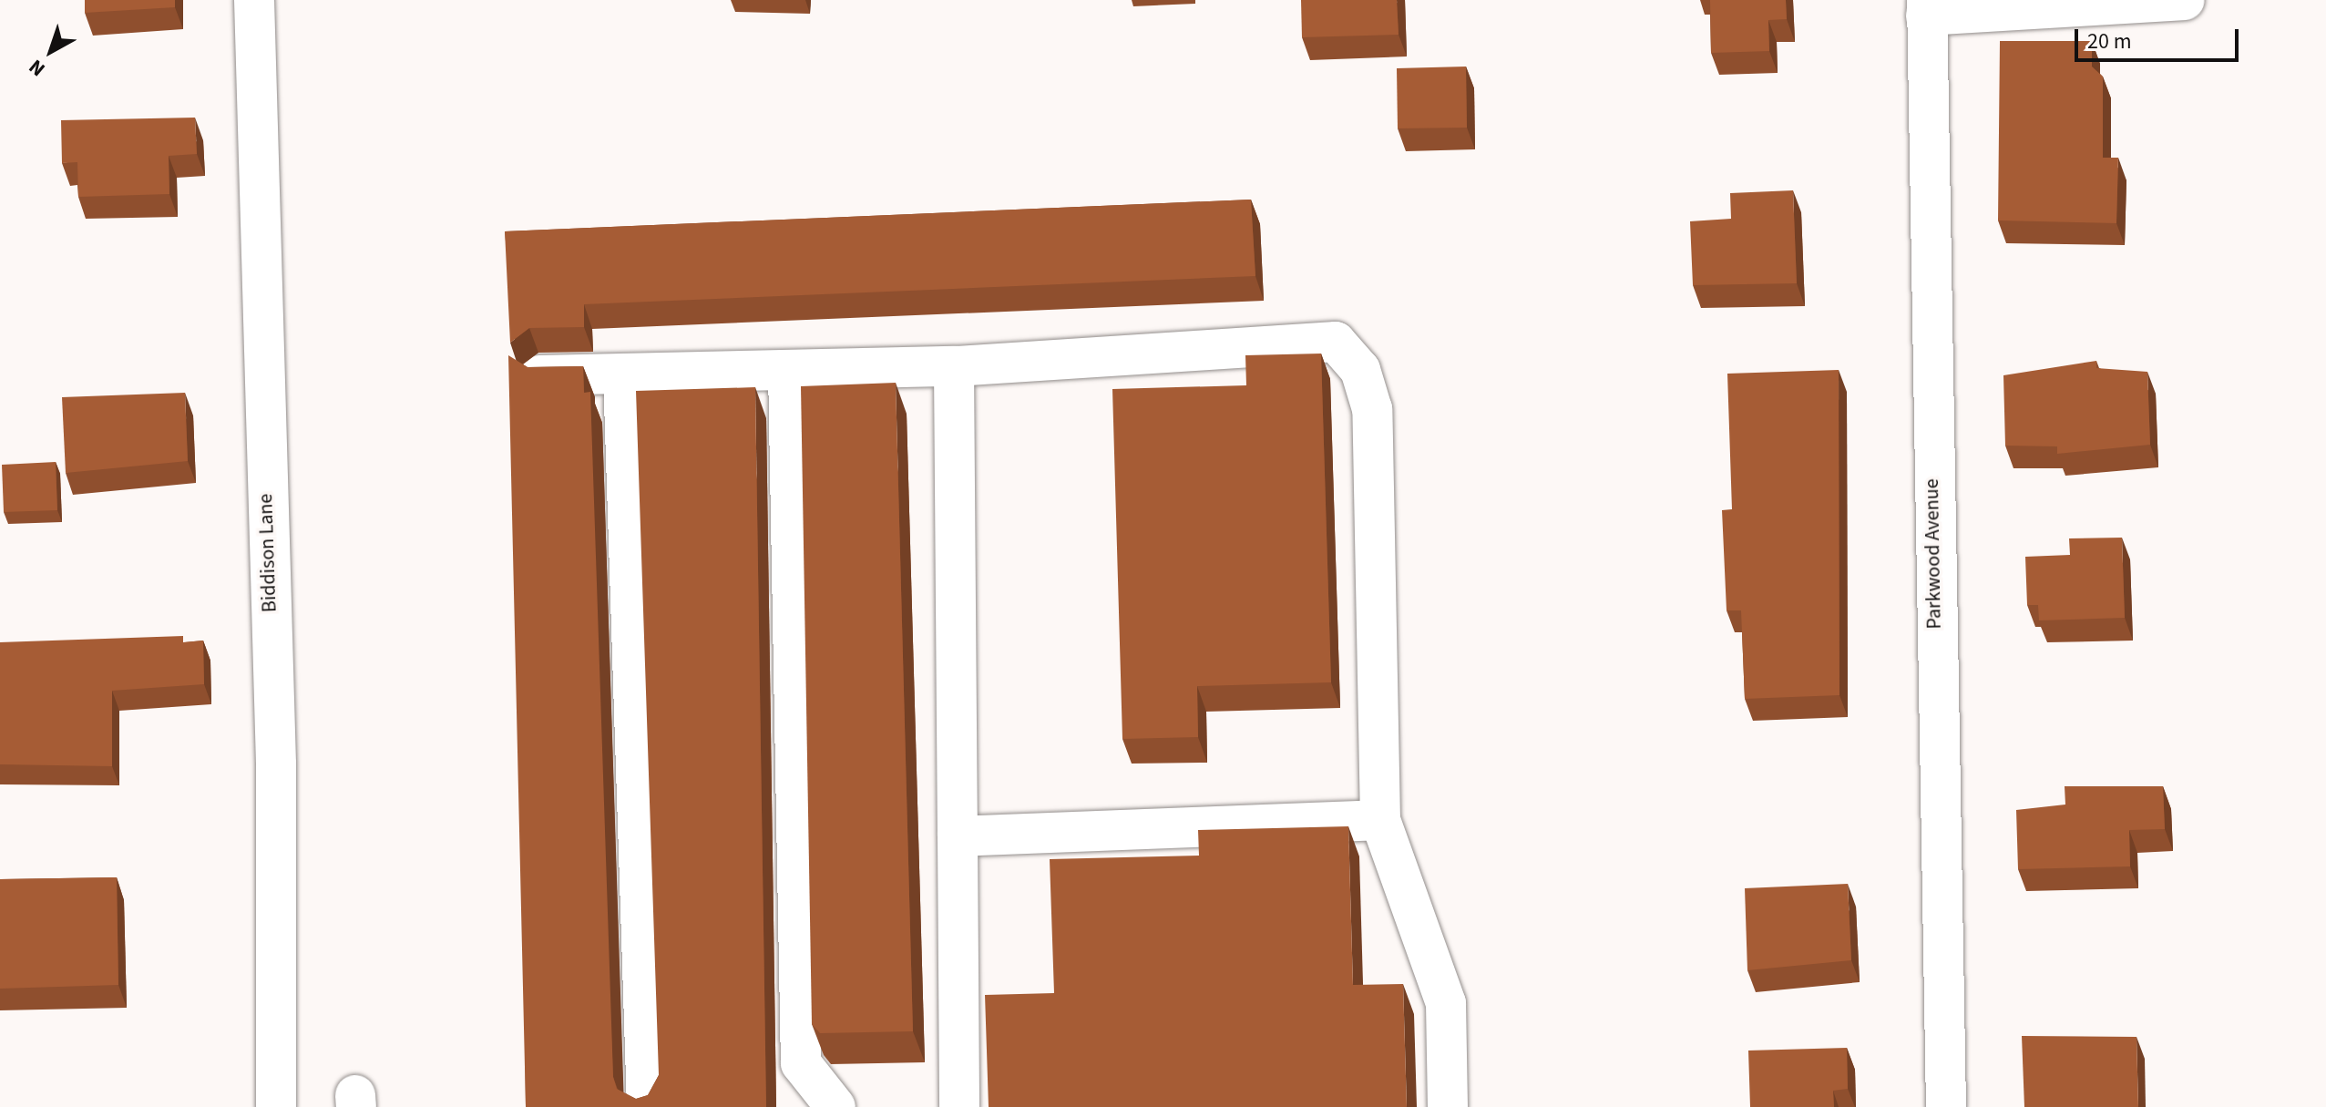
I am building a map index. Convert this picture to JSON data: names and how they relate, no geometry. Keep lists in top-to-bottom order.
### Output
{
  "streets": {
    "street": ["Biddison Lane", "Parkwood Avenue"]
  },
  "scale_bar": "20 m",
  "north": "bottom left"
}
